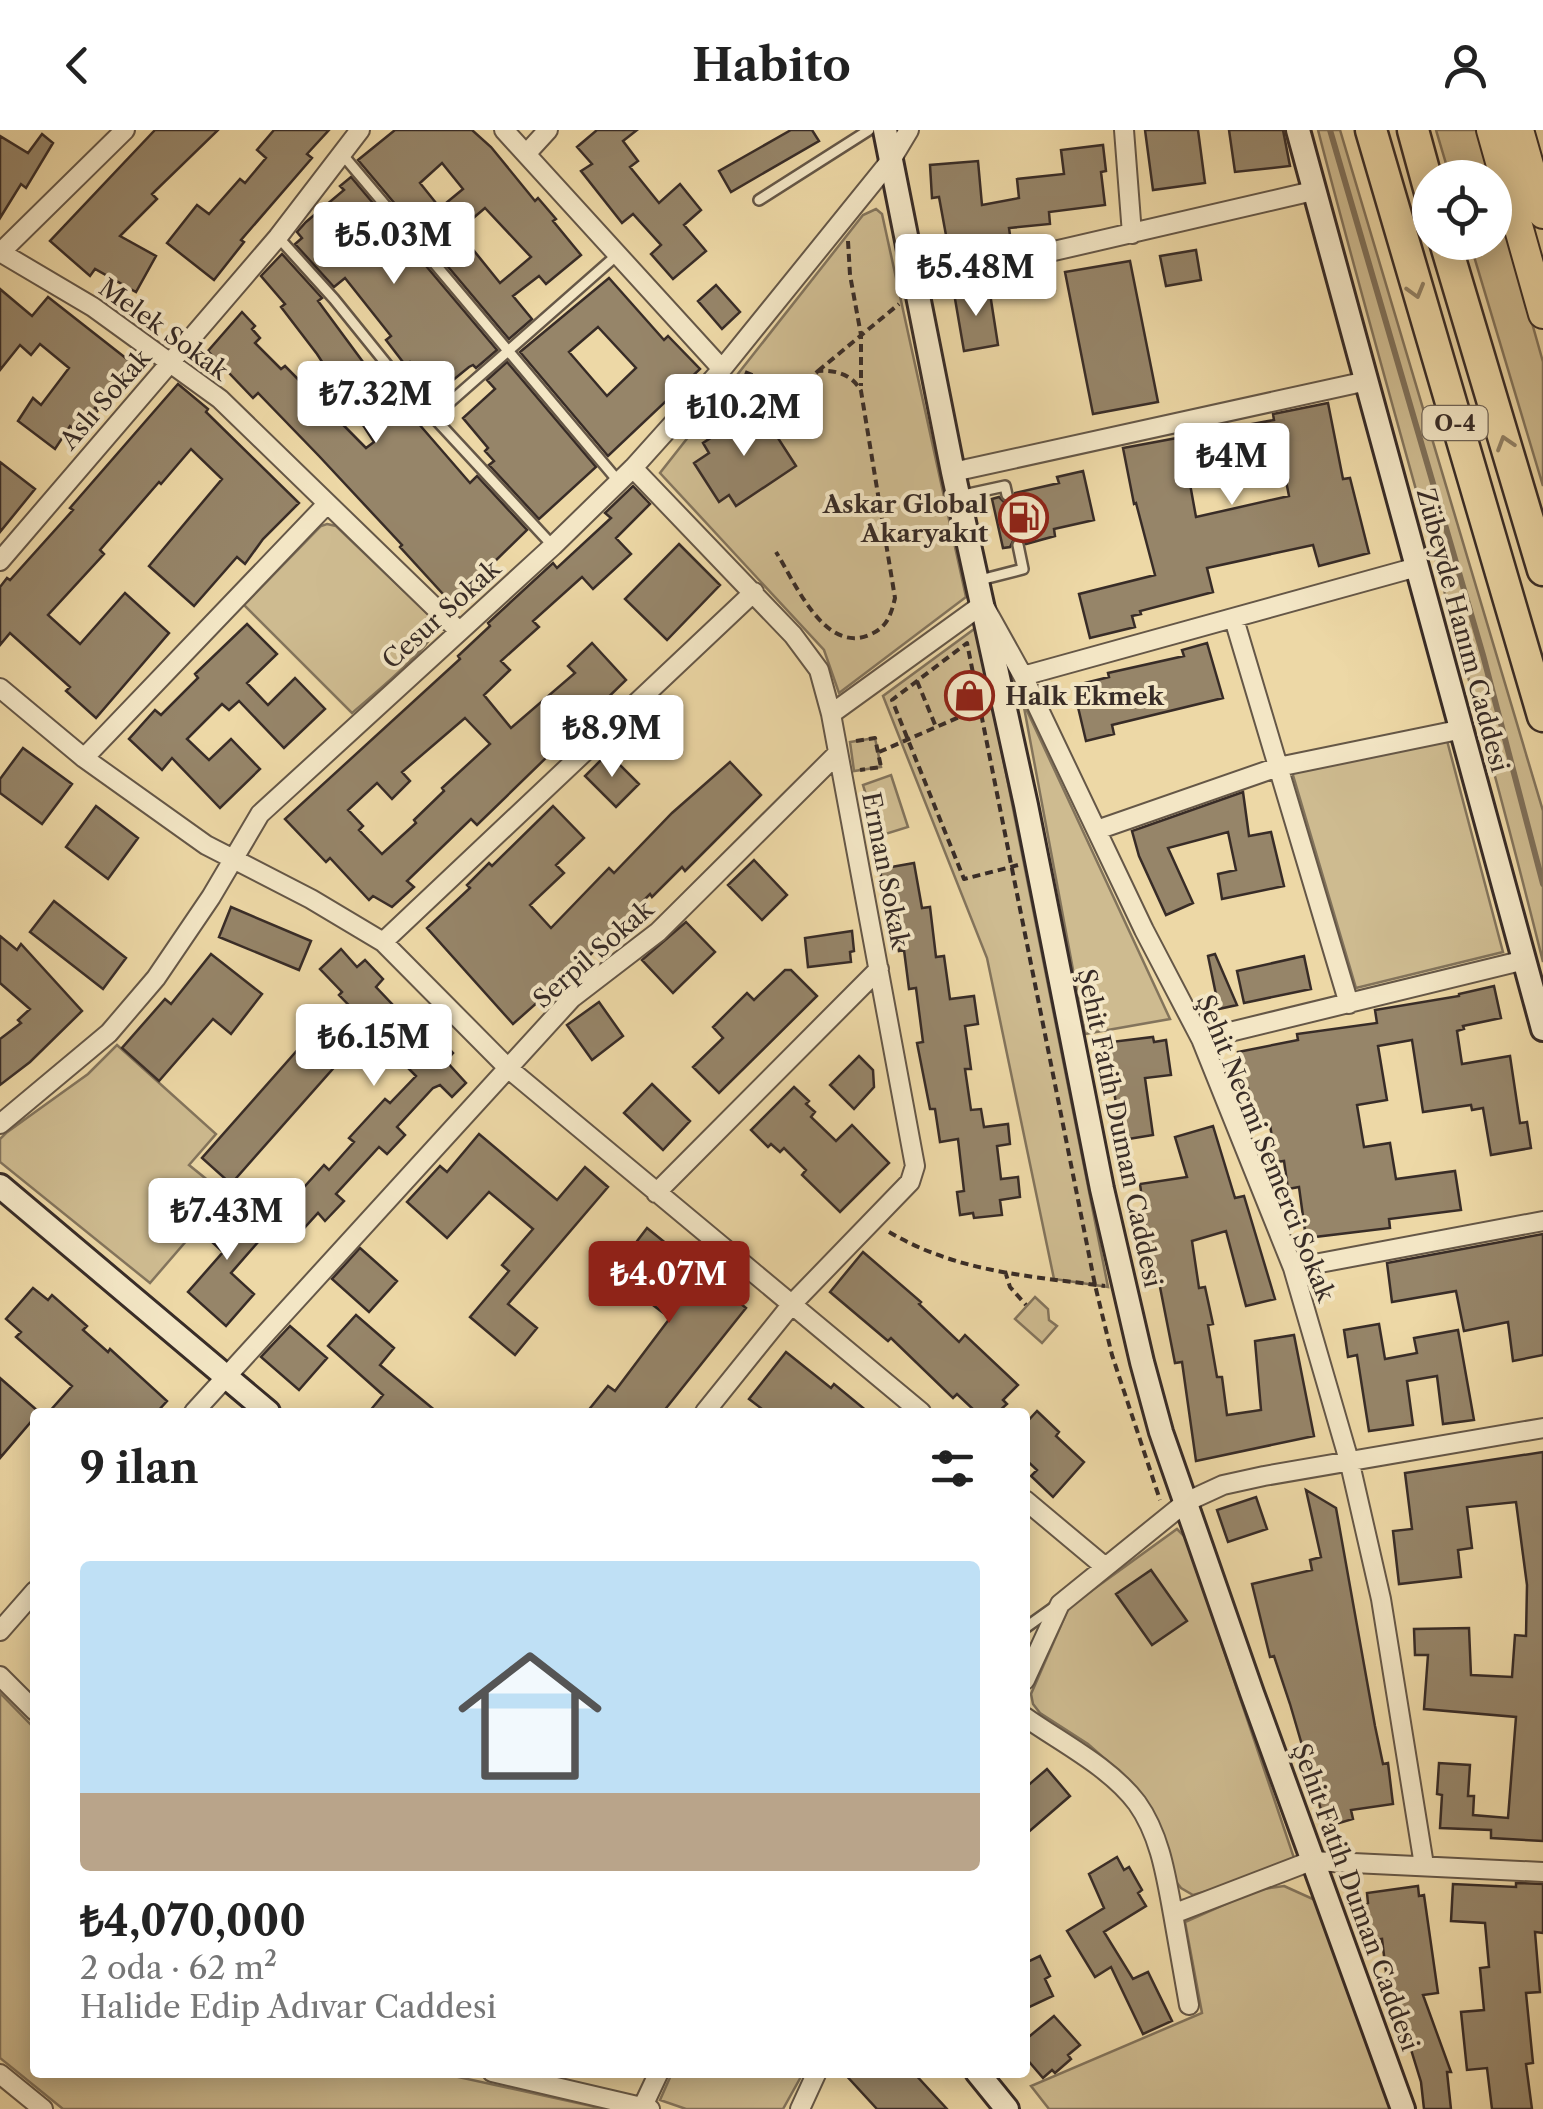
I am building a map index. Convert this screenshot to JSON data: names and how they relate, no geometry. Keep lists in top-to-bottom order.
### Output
{
  "streets": {
    "highway": ["O-4"],
    "street": [
      "Melek Sokak",
      "Aslı Sokak",
      "Cesur Sokak",
      "Zübeyde Hanım Caddesi",
      "Erman Sokak",
      "Serpil Sokak",
      "Şehit Fatih Duman Caddesi",
      "Şehit Necmi Semerci Sokak"
    ]
  },
  "crossings": [
    ["Melek Sokak", "Aslı Sokak"],
    ["Melek Sokak", "Cesur Sokak"],
    ["Cesur Sokak", "Erman Sokak"],
    ["Cesur Sokak", "Şehit Fatih Duman Caddesi"],
    ["Erman Sokak", "Serpil Sokak"],
    ["Şehit Fatih Duman Caddesi", "Şehit Necmi Semerci Sokak"]
  ],
  "places": {
    "fuel station": ["Askar Global Akaryakıt"],
    "shop": ["Halk Ekmek"]
  },
  "page": {
    "header": "Habito",
    "price": [
      "₺5.03M",
      "₺5.48M",
      "₺7.32M",
      "₺10.2M",
      "₺4M",
      "₺8.9M",
      "₺6.15M",
      "₺7.43M",
      "₺4.07M"
    ],
    "heading": "9 ilan",
    "list": [
      {
        "name": "₺4,070,000",
        "note": "2 oda · 62 m² · Halide Edip Adıvar Caddesi"
      }
    ]
  }
}
